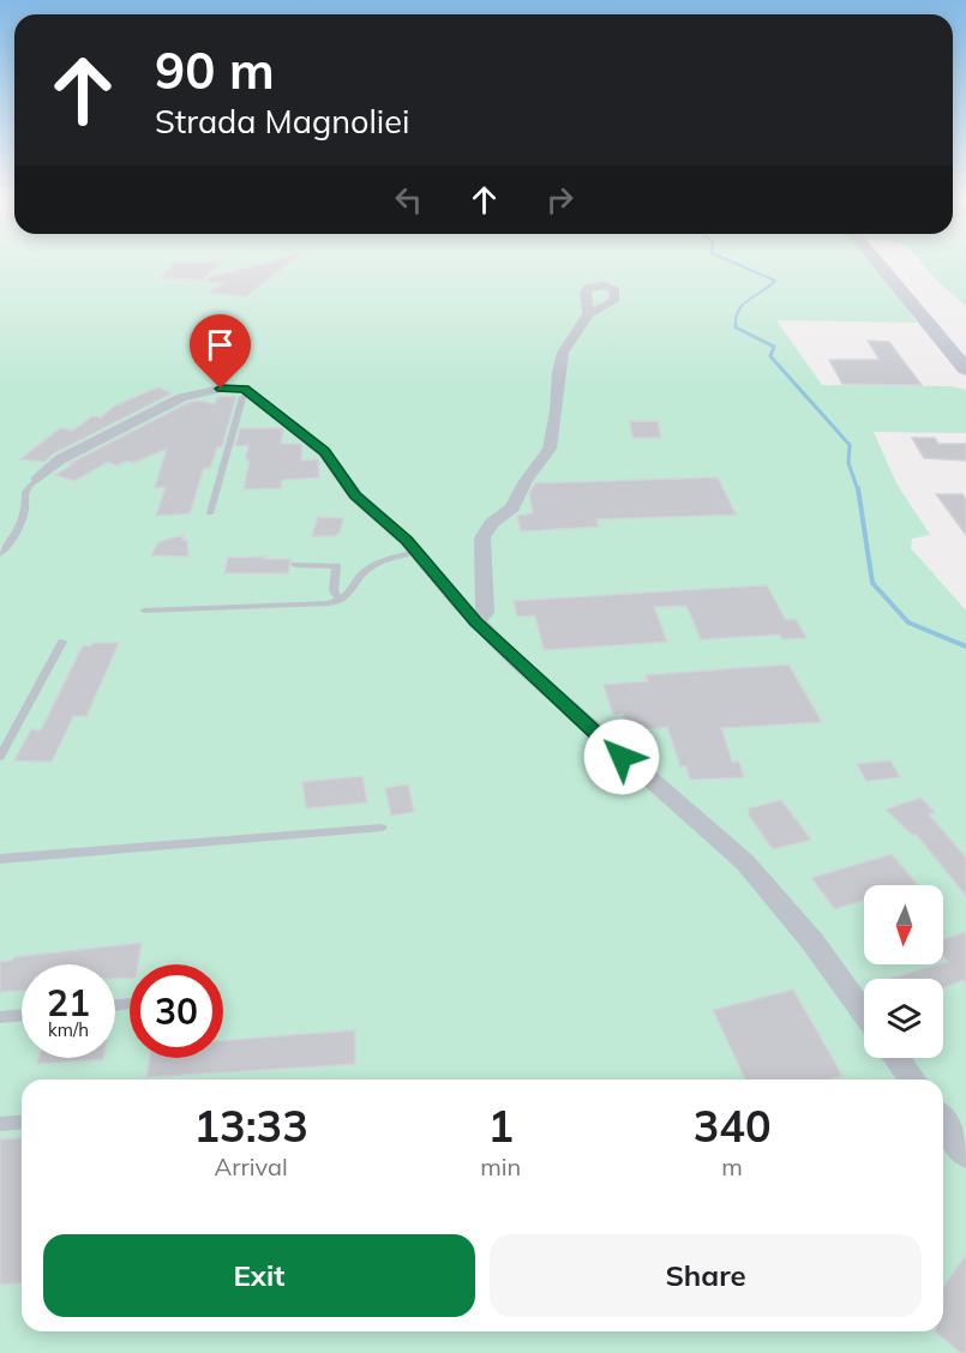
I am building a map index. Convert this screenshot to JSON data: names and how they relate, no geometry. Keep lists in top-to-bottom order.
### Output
{
  "north": "bottom",
  "page": {
    "turn": ["90 m", "Strada Magnoliei"],
    "speed": "21 km/h",
    "limit": "30",
    "eta": [
      "13:33",
      "Arrival",
      "1",
      "min",
      "340",
      "m"
    ],
    "buttons": ["Exit", "Share"]
  }
}
